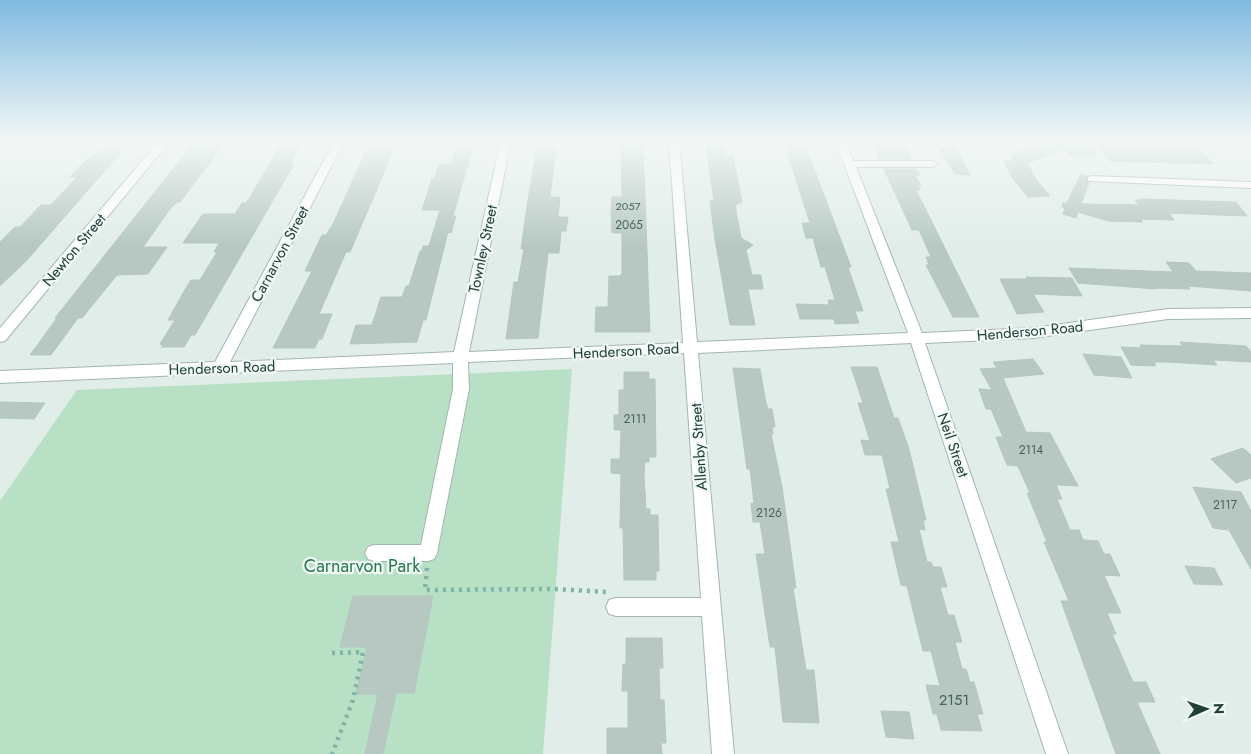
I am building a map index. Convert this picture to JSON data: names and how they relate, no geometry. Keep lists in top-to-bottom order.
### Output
{
  "streets": {
    "street": [
      "Townley Street",
      "Newton Street",
      "Carnarvon Street",
      "Henderson Road",
      "Neil Street",
      "Allenby Street"
    ]
  },
  "crossings": [
    ["Townley Street", "Henderson Road"],
    ["Carnarvon Street", "Henderson Road"],
    ["Henderson Road", "Neil Street"],
    ["Henderson Road", "Allenby Street"]
  ],
  "parks": ["Carnarvon Park"],
  "house_numbers": [
    "2057",
    "2065",
    "2111",
    "2114",
    "2117",
    "2126",
    "2151"
  ],
  "north": "right"
}
